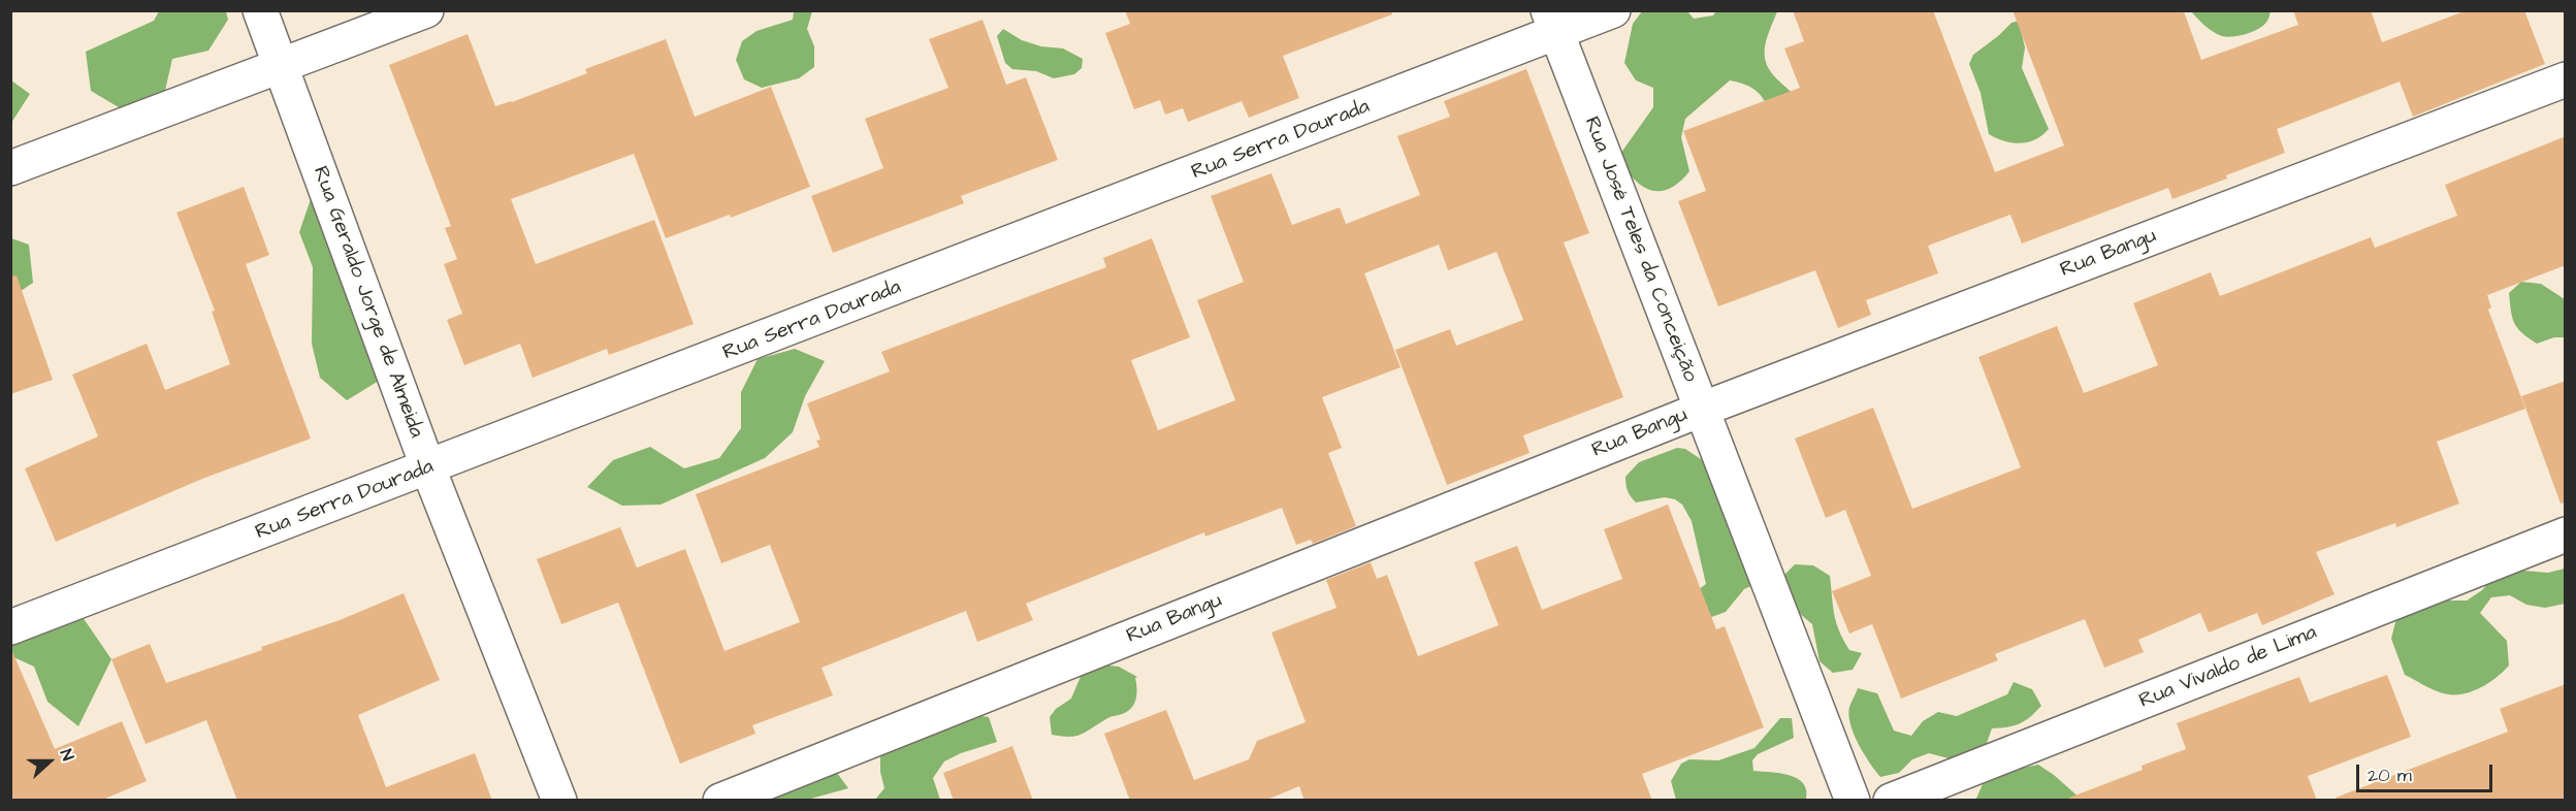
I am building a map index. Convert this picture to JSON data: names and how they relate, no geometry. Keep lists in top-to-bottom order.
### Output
{
  "streets": {
    "street": [
      "Rua Serra Dourada",
      "Rua José Teles da Conceição",
      "Rua Bangu",
      "Rua Geraldo Jorge de Almeida",
      "Rua Vivaldo de Lima"
    ]
  },
  "crossings": [
    ["Rua Serra Dourada", "Rua José Teles da Conceição"],
    ["Rua Serra Dourada", "Rua Geraldo Jorge de Almeida"],
    ["Rua José Teles da Conceição", "Rua Bangu"]
  ],
  "scale_bar": "20 m",
  "north": "right"
}
